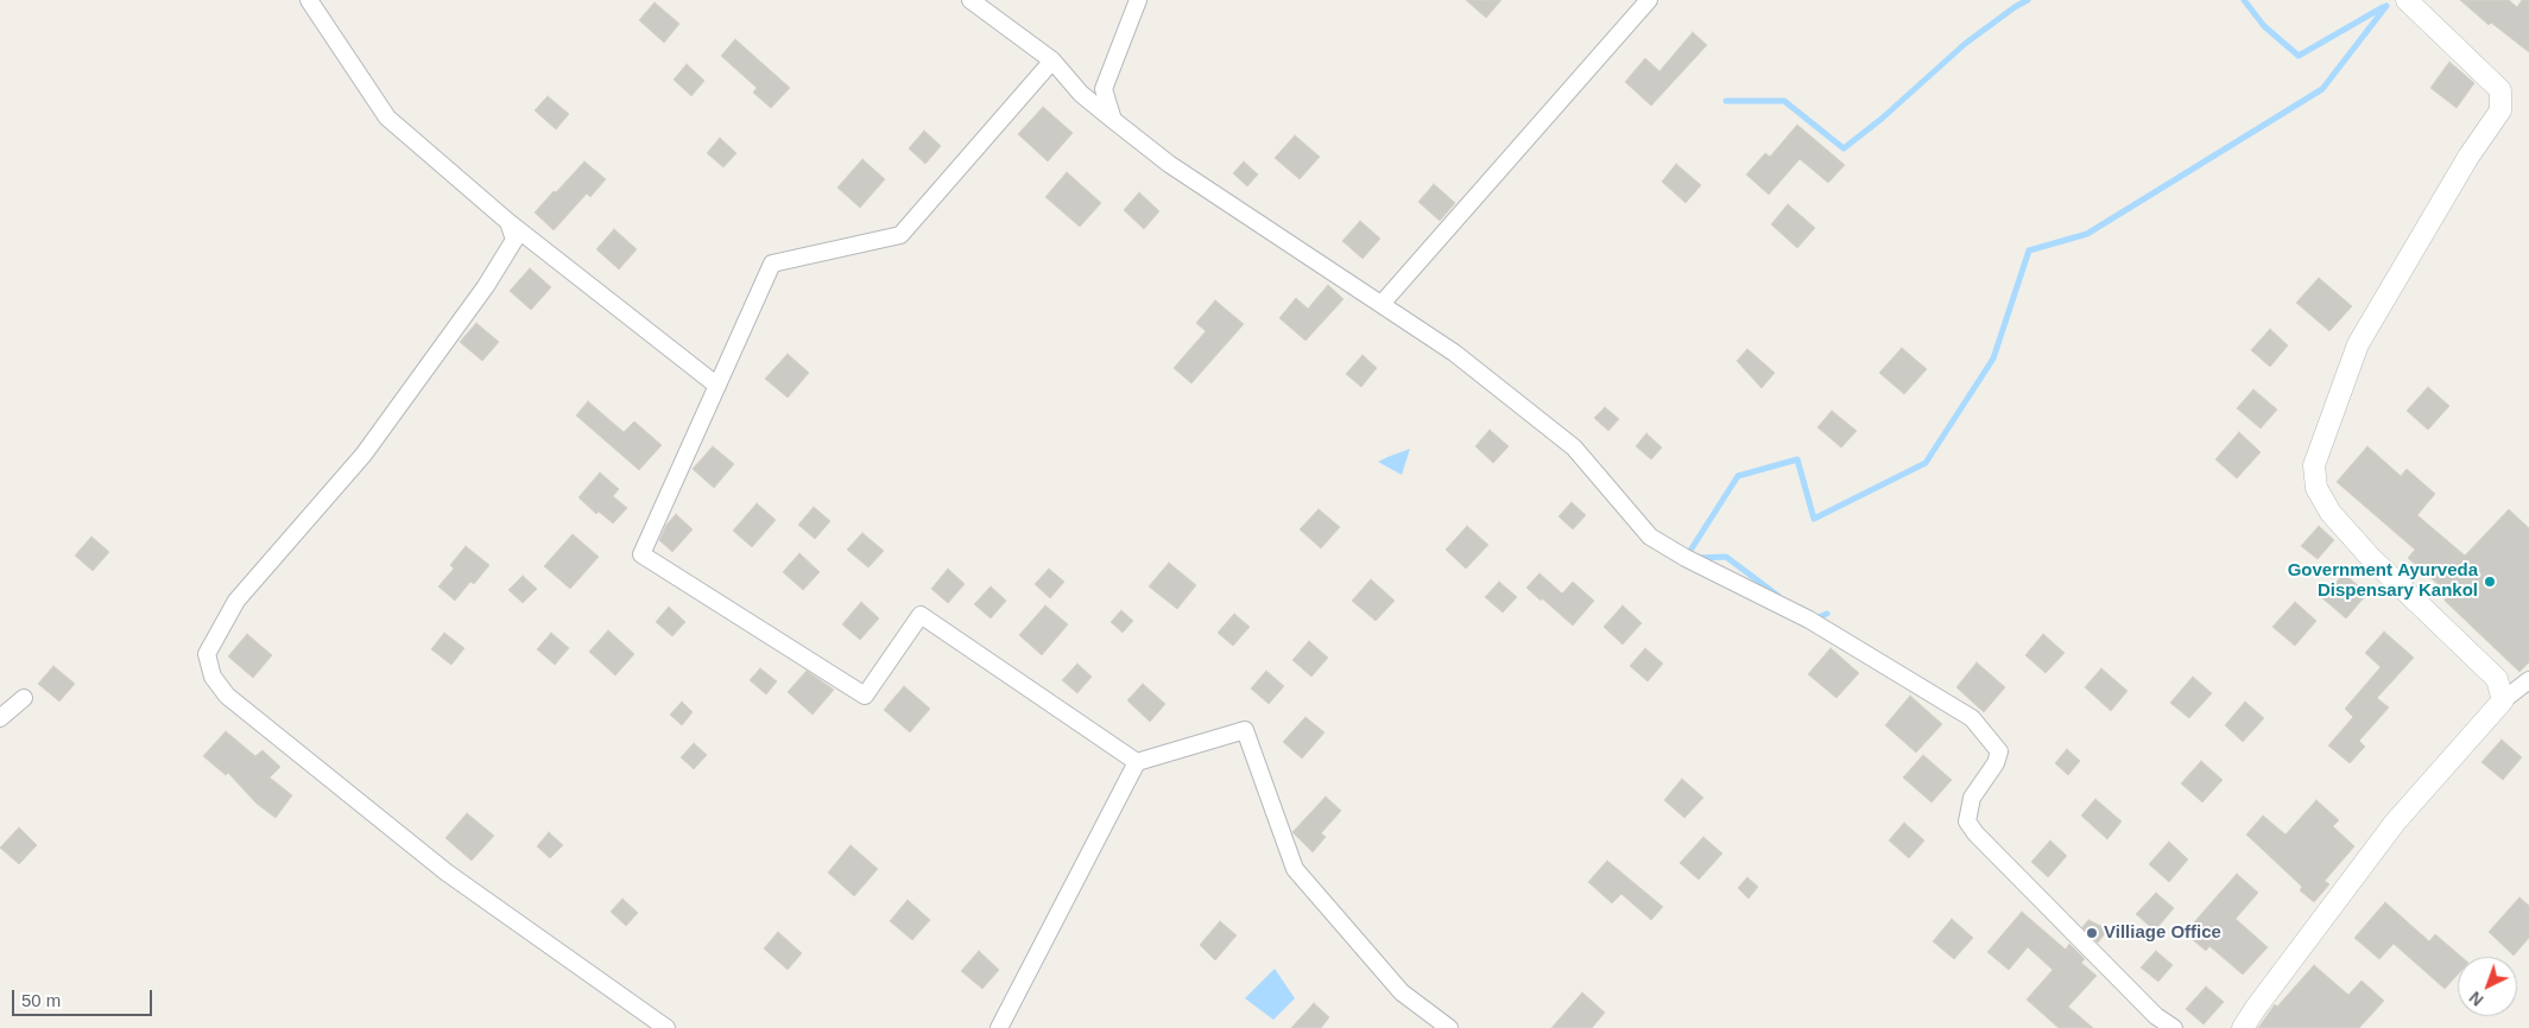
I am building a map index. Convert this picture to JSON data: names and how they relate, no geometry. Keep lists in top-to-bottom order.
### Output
{
  "places": ["Government Ayurveda Dispensary Kankol", "Villiage Office"],
  "scale_bar": "50 m",
  "north": "bottom left"
}
